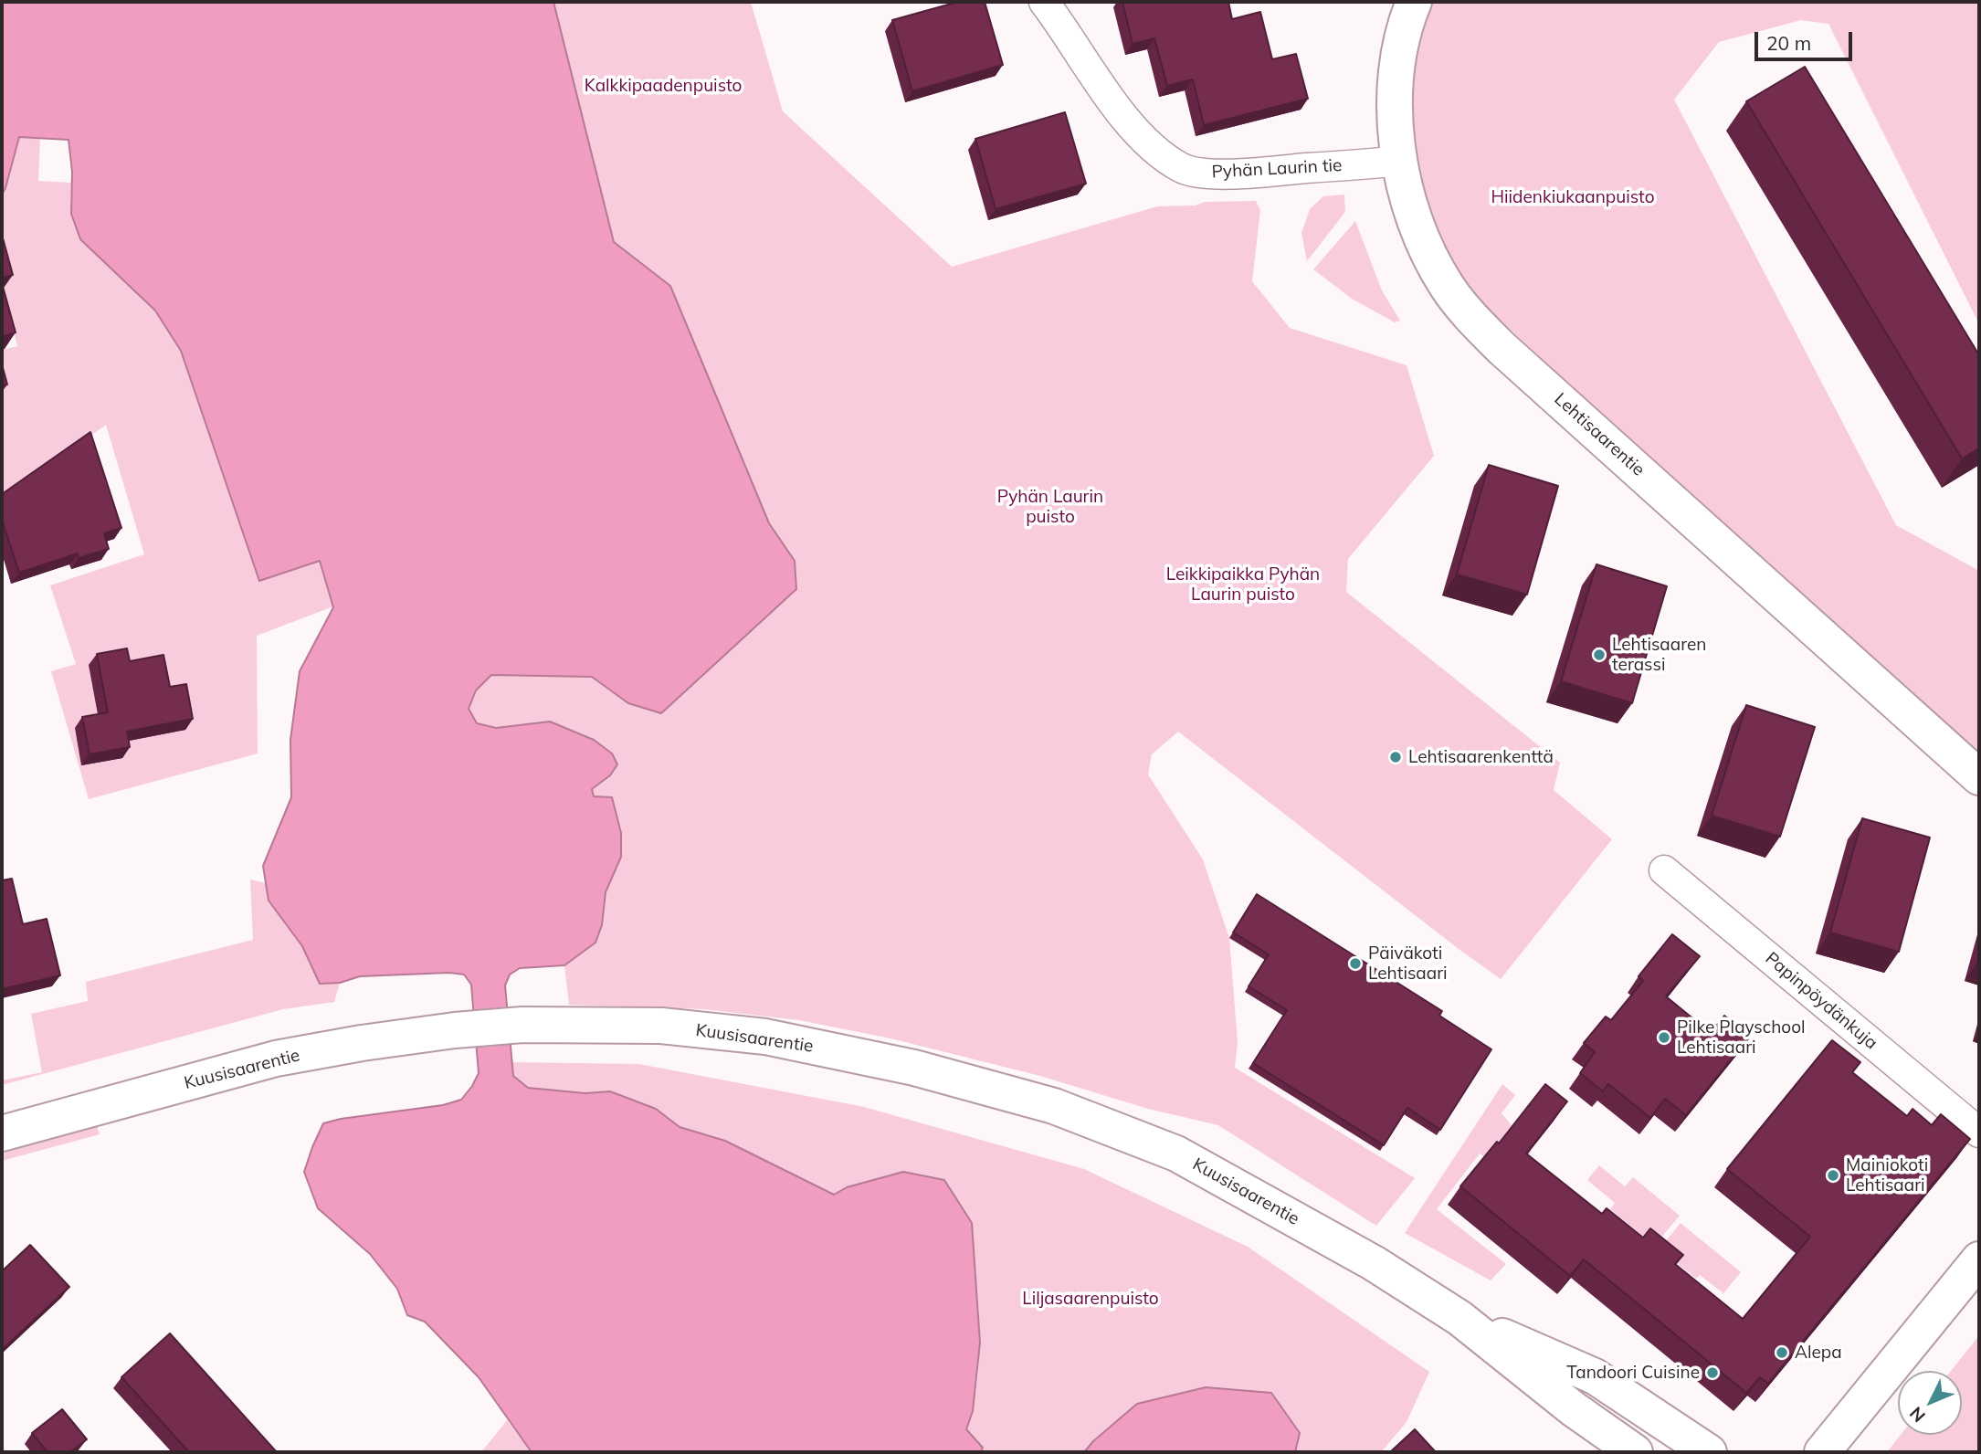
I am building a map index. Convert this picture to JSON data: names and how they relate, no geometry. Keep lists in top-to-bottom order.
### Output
{
  "streets": {
    "main road": ["Lehtisaarentie", "Kuusisaarentie"],
    "street": ["Pyhän Laurin tie", "Papinpöydänkuja"]
  },
  "crossings": [
    ["Pyhän Laurin tie", "Lehtisaarentie"]
  ],
  "parks": [
    "Kalkkipaadenpuisto",
    "Hiidenkiukaanpuisto",
    "Pyhän Laurin puisto",
    "Leikkipaikka Pyhän Laurin puisto",
    "Liljasaarenpuisto"
  ],
  "places": [
    "Lehtisaaren terassi",
    "Lehtisaarenkenttä",
    "Päiväkoti Lehtisaari",
    "Pilke Playschool Lehtisaari",
    "Mainiokoti Lehtisaari",
    "Alepa",
    "Tandoori Cuisine"
  ],
  "scale_bar": "20 m",
  "north": "bottom left"
}
